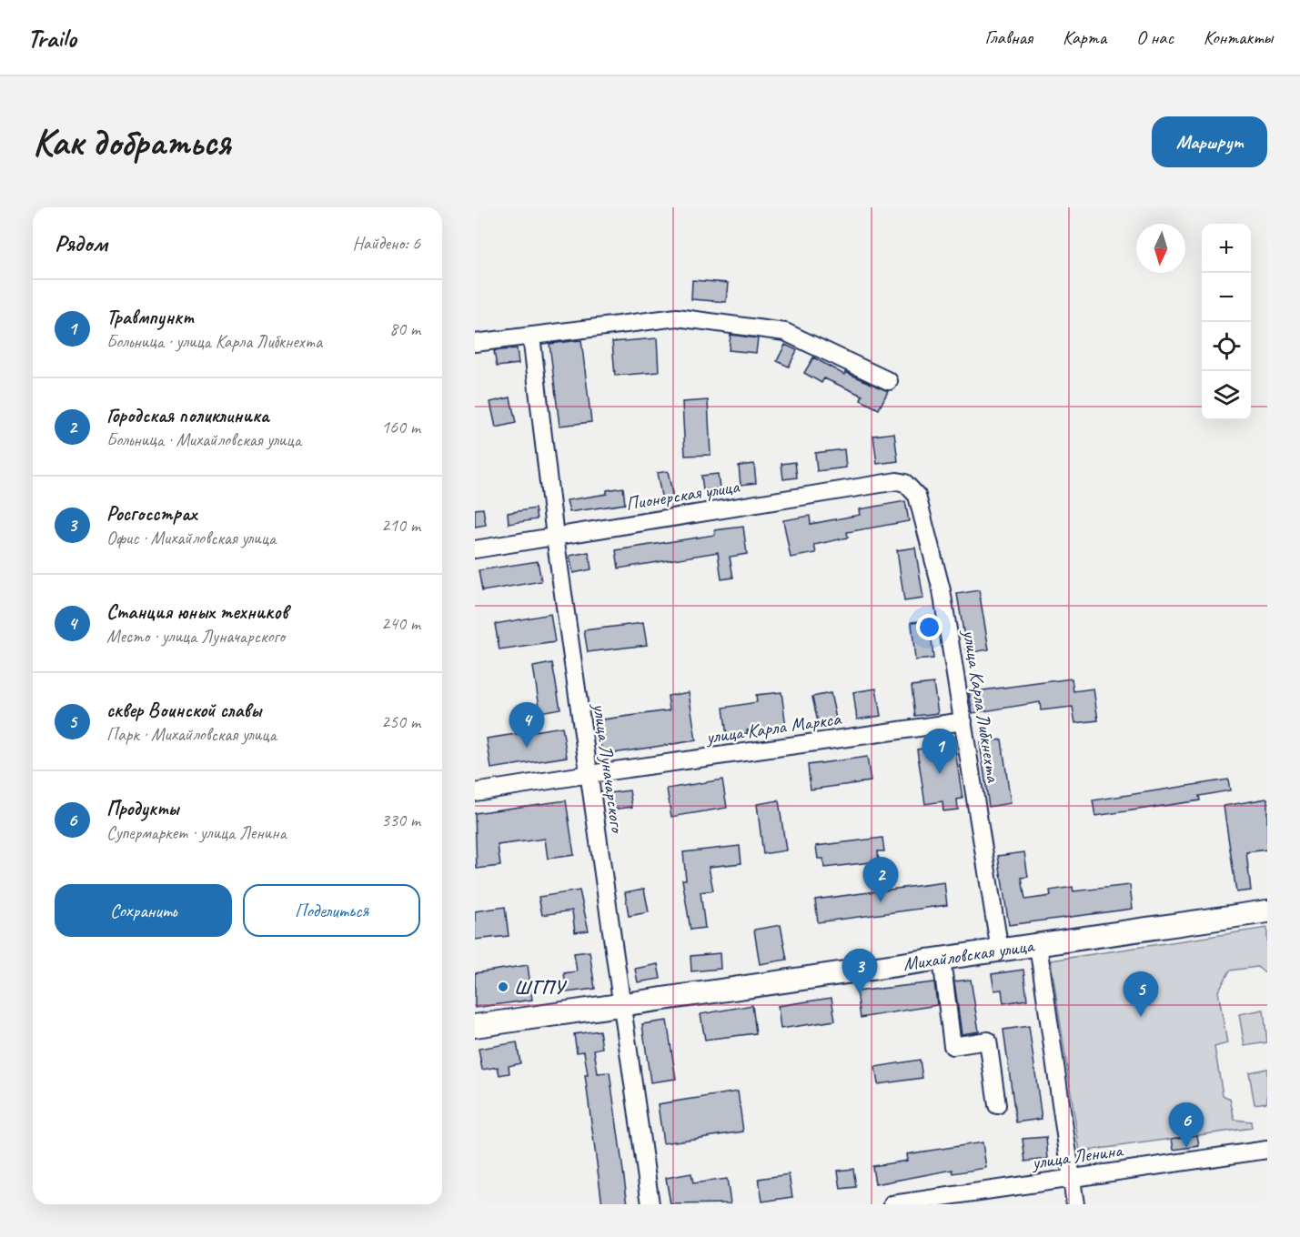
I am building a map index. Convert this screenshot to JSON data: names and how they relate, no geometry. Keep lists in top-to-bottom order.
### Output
{
  "streets": {
    "main road": ["Михайловская улица"],
    "street": [
      "Пионерская улица",
      "улица Карла Либкнехта",
      "улица Карла Маркса",
      "улица Луначарского",
      "улица Ленина"
    ]
  },
  "crossings": [
    ["Пионерская улица", "улица Карла Либкнехта"],
    ["Пионерская улица", "улица Луначарского"],
    ["улица Карла Либкнехта", "улица Карла Маркса"],
    ["улица Карла Либкнехта", "Михайловская улица"],
    ["улица Карла Маркса", "улица Луначарского"],
    ["улица Луначарского", "Михайловская улица"]
  ],
  "places": ["ШГПУ"],
  "north": "bottom",
  "page": {
    "header": "Trailo",
    "nav": [
      "Главная",
      "Карта",
      "О нас",
      "Контакты"
    ],
    "buttons": [
      "Маршрут",
      ["Сохранить", "Поделиться"]
    ],
    "title": "Как добраться",
    "heading": ["Рядом", "Найдено: 6"],
    "map_buttons": ["+", "−"],
    "list": [
      {
        "mark": "1",
        "name": "Травмпункт",
        "note": "Больница · улица Карла Либкнехта",
        "value": "80 m"
      },
      {
        "mark": "2",
        "name": "Городская поликлиника",
        "note": "Больница · Михайловская улица",
        "value": "160 m"
      },
      {
        "mark": "3",
        "name": "Росгосстрах",
        "note": "Офис · Михайловская улица",
        "value": "210 m"
      },
      {
        "mark": "4",
        "name": "Станция юных техников",
        "note": "Место · улица Луначарского",
        "value": "240 m"
      },
      {
        "mark": "5",
        "name": "сквер Воинской славы",
        "note": "Парк · Михайловская улица",
        "value": "250 m"
      },
      {
        "mark": "6",
        "name": "Продукты",
        "note": "Супермаркет · улица Ленина",
        "value": "330 m"
      }
    ],
    "pins": [
      "4",
      "1",
      "2",
      "3",
      "5",
      "6"
    ]
  }
}
